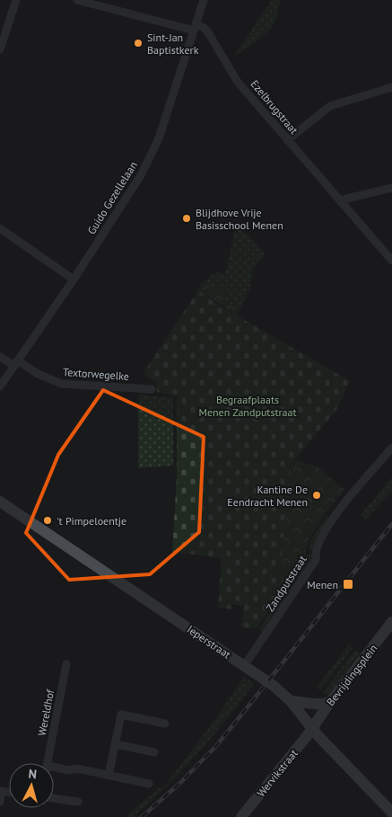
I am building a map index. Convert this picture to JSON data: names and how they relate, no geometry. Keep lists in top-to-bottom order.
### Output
{
  "streets": {
    "street": [
      "Ezelbrugstraat",
      "Guido Gezellelaan",
      "Textorwegelke",
      "Zandputstraat",
      "Ieperstraat",
      "Bevrijdingsplein",
      "Wereldhof",
      "Wervikstraat"
    ]
  },
  "crossings": [
    ["Ezelbrugstraat", "Guido Gezellelaan"],
    ["Guido Gezellelaan", "Textorwegelke"],
    ["Zandputstraat", "Ieperstraat"],
    ["Ieperstraat", "Bevrijdingsplein"],
    ["Ieperstraat", "Wervikstraat"],
    ["Bevrijdingsplein", "Wervikstraat"]
  ],
  "parks": ["Begraafplaats Menen Zandputstraat"],
  "places": {
    "other": [
      "Sint-Jan Baptistkerk",
      "Blijdhove Vrije Basisschool Menen",
      "Kantine De Eendracht Menen",
      "'t Pimpeloentje"
    ],
    "transit": ["Menen"]
  },
  "north": "top"
}
